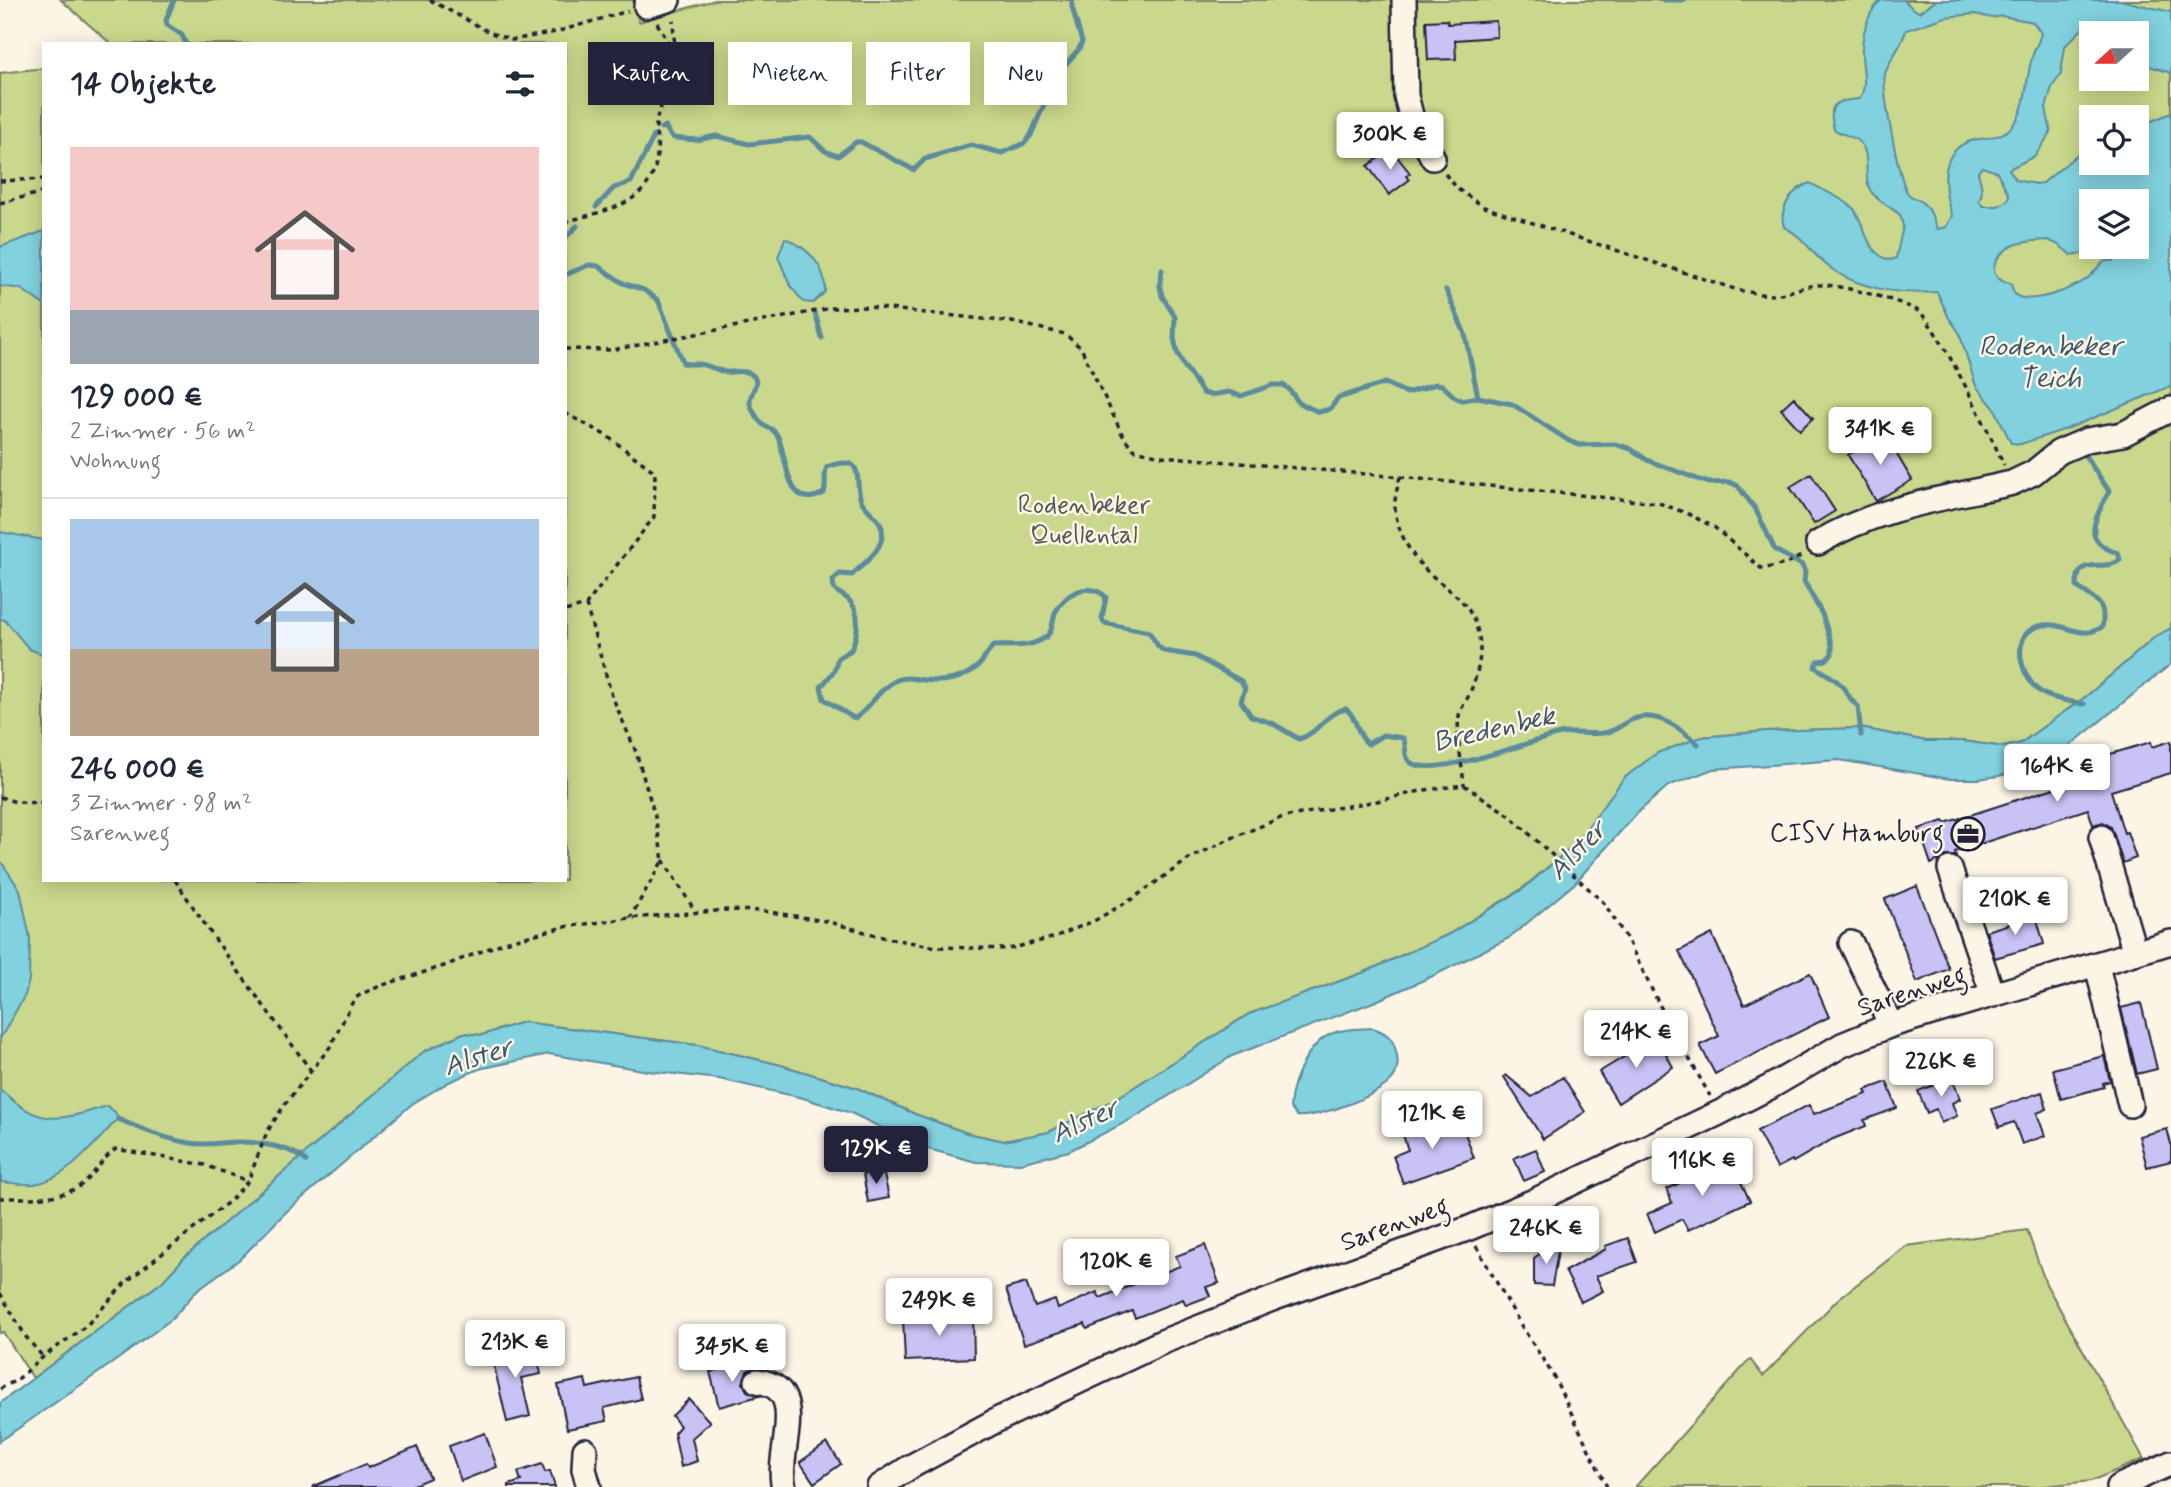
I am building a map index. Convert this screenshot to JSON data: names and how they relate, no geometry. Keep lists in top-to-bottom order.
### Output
{
  "streets": {
    "street": ["Sarenweg"]
  },
  "water": ["Rodenbeker Teich", "Bredenbek", "Alster"],
  "parks": ["Rodenbeker Quellental"],
  "places": {
    "office": ["CISV Hamburg"]
  },
  "north": "left",
  "page": {
    "chip": [
      "Kaufen",
      "Mieten",
      "Filter",
      "Neu"
    ],
    "heading": "14 Objekte",
    "price": [
      "300K €",
      "341K €",
      "164K €",
      "210K €",
      "214K €",
      "226K €",
      "121K €",
      "129K €",
      "116K €",
      "246K €",
      "120K €",
      "249K €",
      "213K €",
      "345K €"
    ],
    "list": [
      {
        "name": "129 000 €",
        "note": "2 Zimmer · 56 m² · Wohnung"
      },
      {
        "name": "246 000 €",
        "note": "3 Zimmer · 98 m² · Sarenweg"
      }
    ]
  }
}
